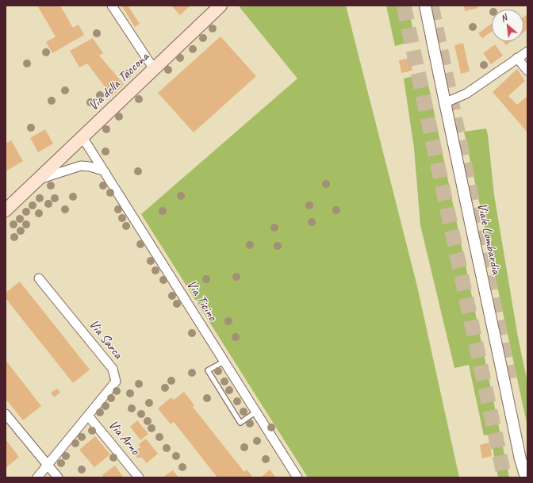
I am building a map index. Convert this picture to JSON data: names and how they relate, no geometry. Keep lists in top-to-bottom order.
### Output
{
  "streets": {
    "main road": ["Via della Taccona"],
    "street": [
      "Viale Lombardia",
      "Via Ticino",
      "Via Sarca",
      "Via Arno"
    ]
  },
  "crossings": [
    ["Via della Taccona", "Via Ticino"],
    ["Via Sarca", "Via Arno"]
  ],
  "north": "top left"
}
